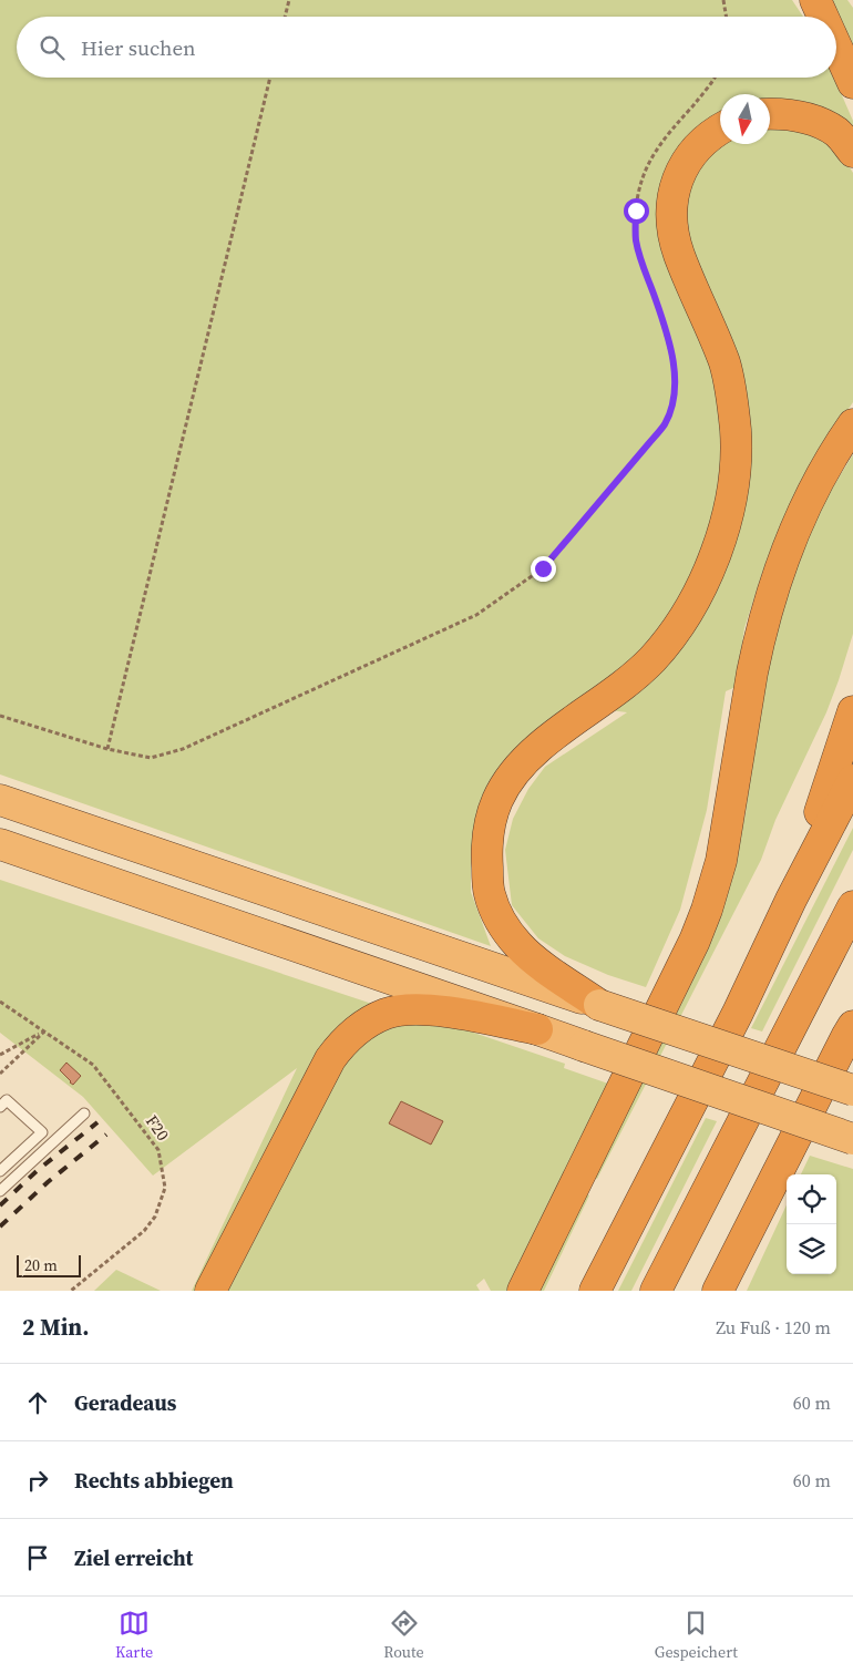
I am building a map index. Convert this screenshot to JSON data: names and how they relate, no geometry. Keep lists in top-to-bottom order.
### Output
{
  "streets": {
    "path": ["F20"]
  },
  "scale_bar": "20 m",
  "north": "bottom",
  "page": {
    "search": "Hier suchen",
    "scale": "20 m",
    "heading": ["2 Min.", "Zu Fuß · 120 m"],
    "list": [
      ["Geradeaus", "60 m"],
      ["Rechts abbiegen", "60 m"],
      "Ziel erreicht"
    ],
    "nav": ["Karte", "Route", "Gespeichert"]
  }
}
